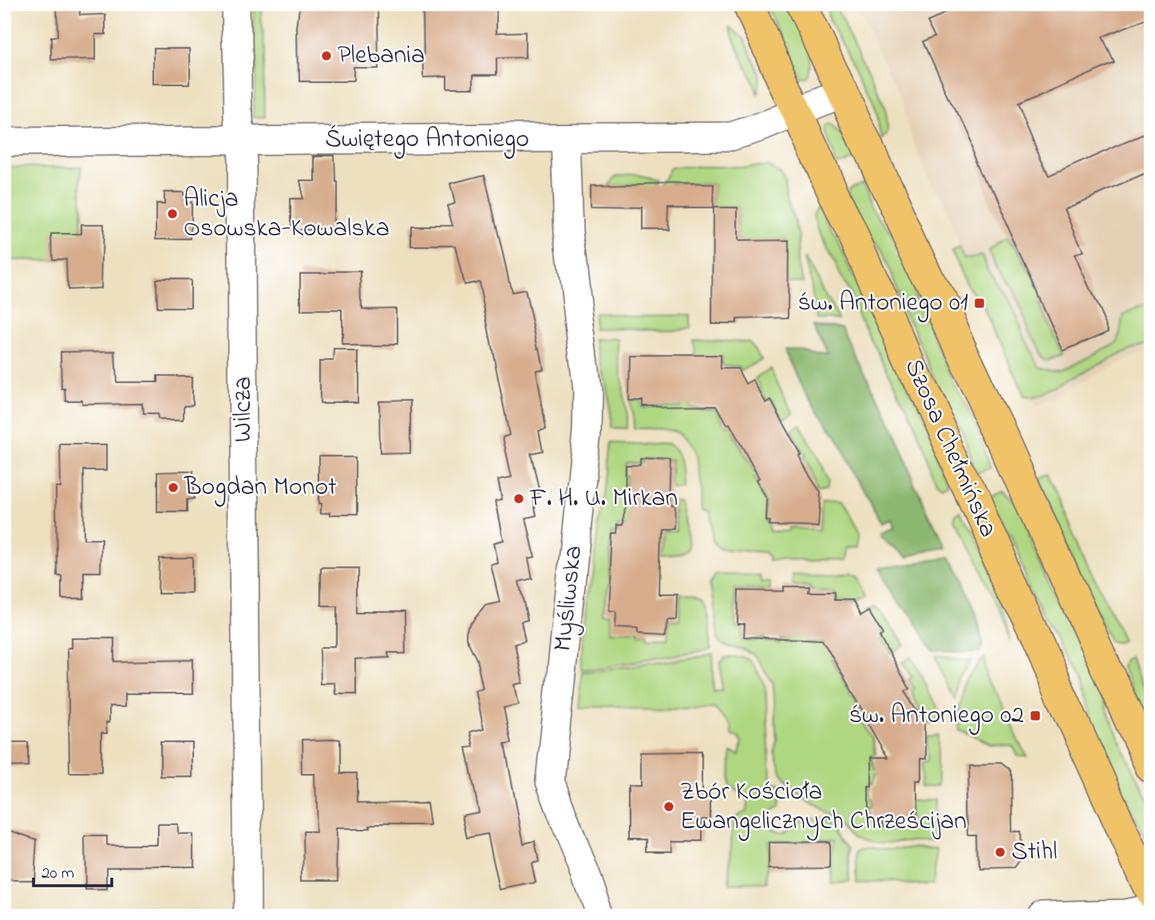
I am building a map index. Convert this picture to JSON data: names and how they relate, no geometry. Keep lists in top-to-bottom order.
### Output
{
  "streets": {
    "main road": ["Szosa Chełmińska"],
    "street": ["Świętego Antoniego", "Wilcza", "Myśliwska"]
  },
  "crossings": [
    ["Świętego Antoniego", "Wilcza"],
    ["Świętego Antoniego", "Szosa Chełmińska"],
    ["Świętego Antoniego", "Myśliwska"]
  ],
  "places": {
    "other": [
      "Plebania",
      "Alicja Osowska-Kowalska",
      "Bogdan Monot",
      "F. H. U. Mirkan",
      "Zbór Kościoła Ewangelicznych Chrześcijan",
      "Stihl"
    ],
    "transit": ["św. Antoniego 01", "św. Antoniego 02"]
  },
  "scale_bar": "20 m"
}
